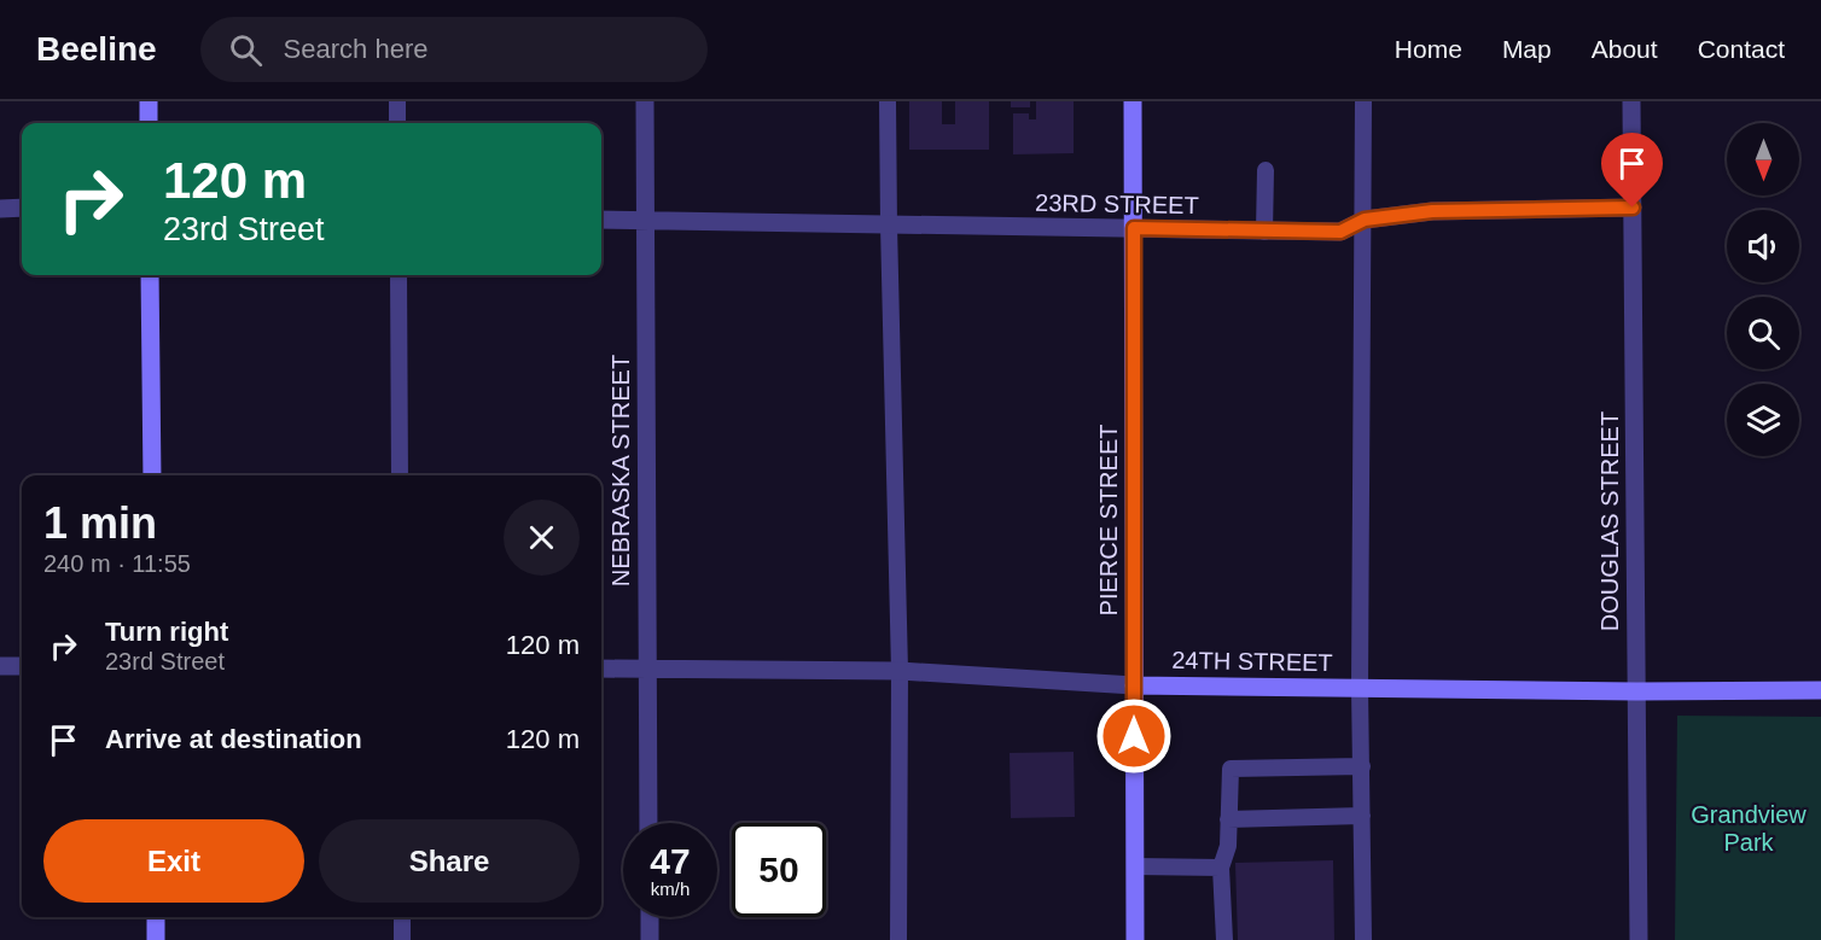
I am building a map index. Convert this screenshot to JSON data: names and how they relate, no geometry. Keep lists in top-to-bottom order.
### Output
{
  "streets": {
    "main road": ["PIERCE STREET", "24TH STREET"],
    "street": ["23RD STREET", "NEBRASKA STREET", "DOUGLAS STREET"]
  },
  "crossings": [
    ["23RD STREET", "NEBRASKA STREET"],
    ["23RD STREET", "PIERCE STREET"],
    ["23RD STREET", "DOUGLAS STREET"],
    ["NEBRASKA STREET", "24TH STREET"],
    ["PIERCE STREET", "24TH STREET"],
    ["DOUGLAS STREET", "24TH STREET"]
  ],
  "parks": ["Grandview Park"],
  "north": "bottom",
  "page": {
    "header": "Beeline",
    "search": "Search here",
    "nav": [
      "Home",
      "Map",
      "About",
      "Contact"
    ],
    "turn": ["120 m", "23rd Street"],
    "heading": ["1 min", "240 m · 11:55"],
    "list": [
      {
        "name": "Turn right",
        "note": "23rd Street",
        "value": "120 m"
      },
      {
        "name": "Arrive at destination",
        "value": "120 m"
      }
    ],
    "buttons": ["Exit", "Share"],
    "speed": "47 km/h",
    "limit": "50"
  }
}
